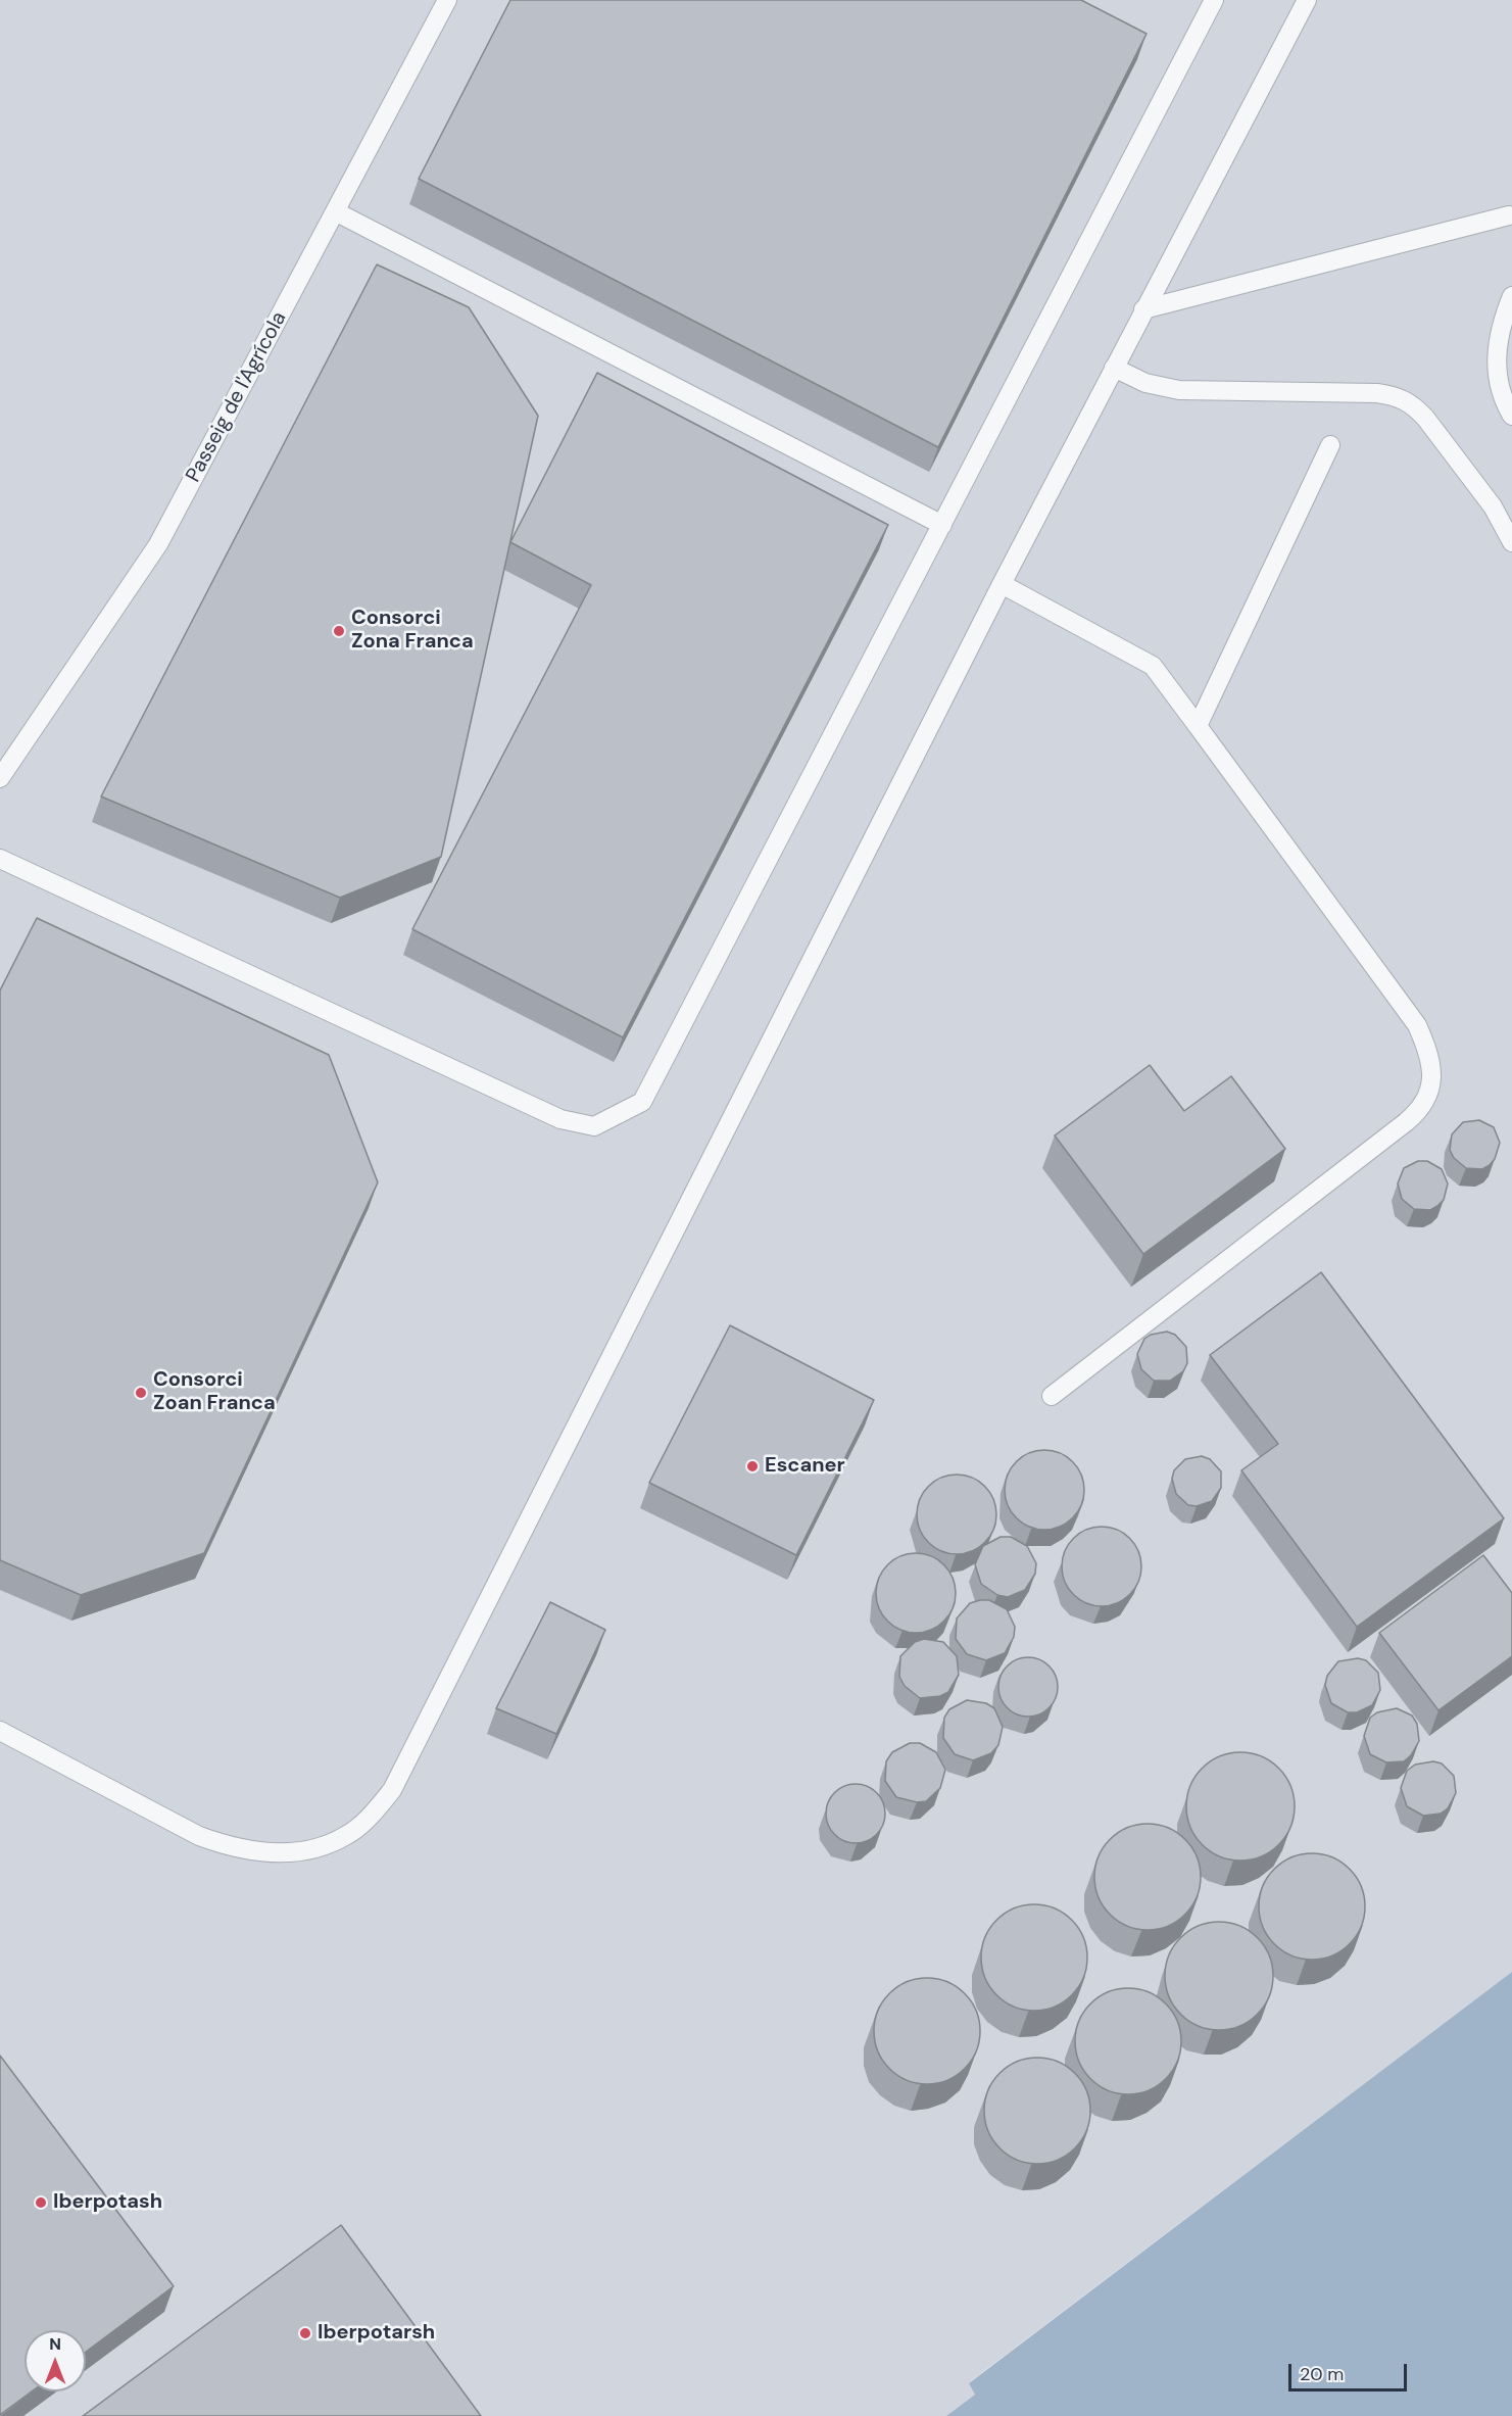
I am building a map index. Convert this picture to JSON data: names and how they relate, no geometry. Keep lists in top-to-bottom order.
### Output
{
  "streets": {
    "lane": ["Passeig de l'Agrícola"]
  },
  "places": [
    "Consorci Zona Franca",
    "Consorci Zoan Franca",
    "Escaner",
    "Iberpotash",
    "Iberpotarsh"
  ],
  "scale_bar": "20 m",
  "north": "top"
}
